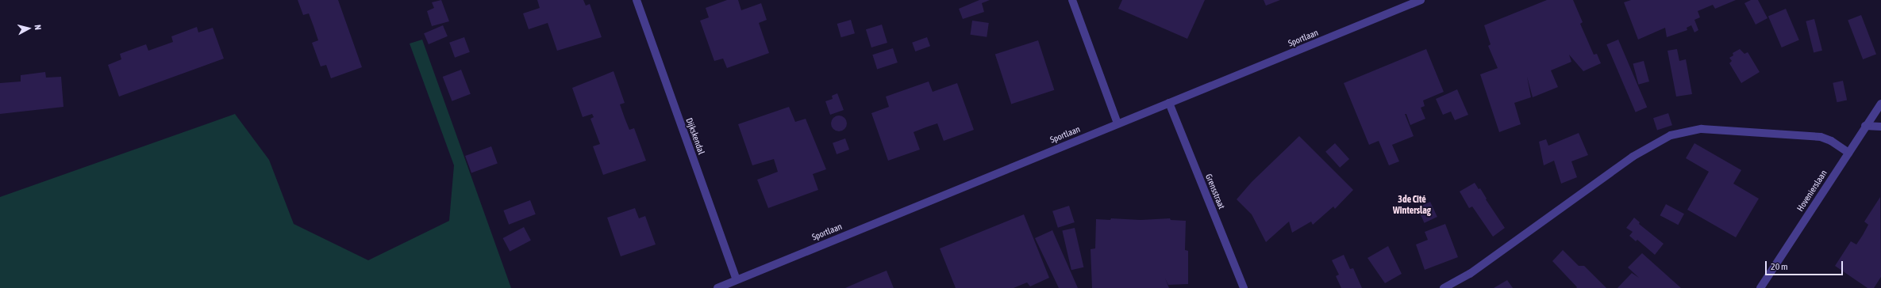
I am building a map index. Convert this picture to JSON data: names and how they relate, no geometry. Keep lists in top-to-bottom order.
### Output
{
  "streets": {
    "street": [
      "Sportlaan",
      "Dijkskendal",
      "Hovenierslaan",
      "Grensstraat"
    ]
  },
  "crossings": [
    ["Sportlaan", "Dijkskendal"],
    ["Sportlaan", "Grensstraat"]
  ],
  "districts": ["3de Cité Winterslag"],
  "scale_bar": "20 m",
  "north": "right"
}
